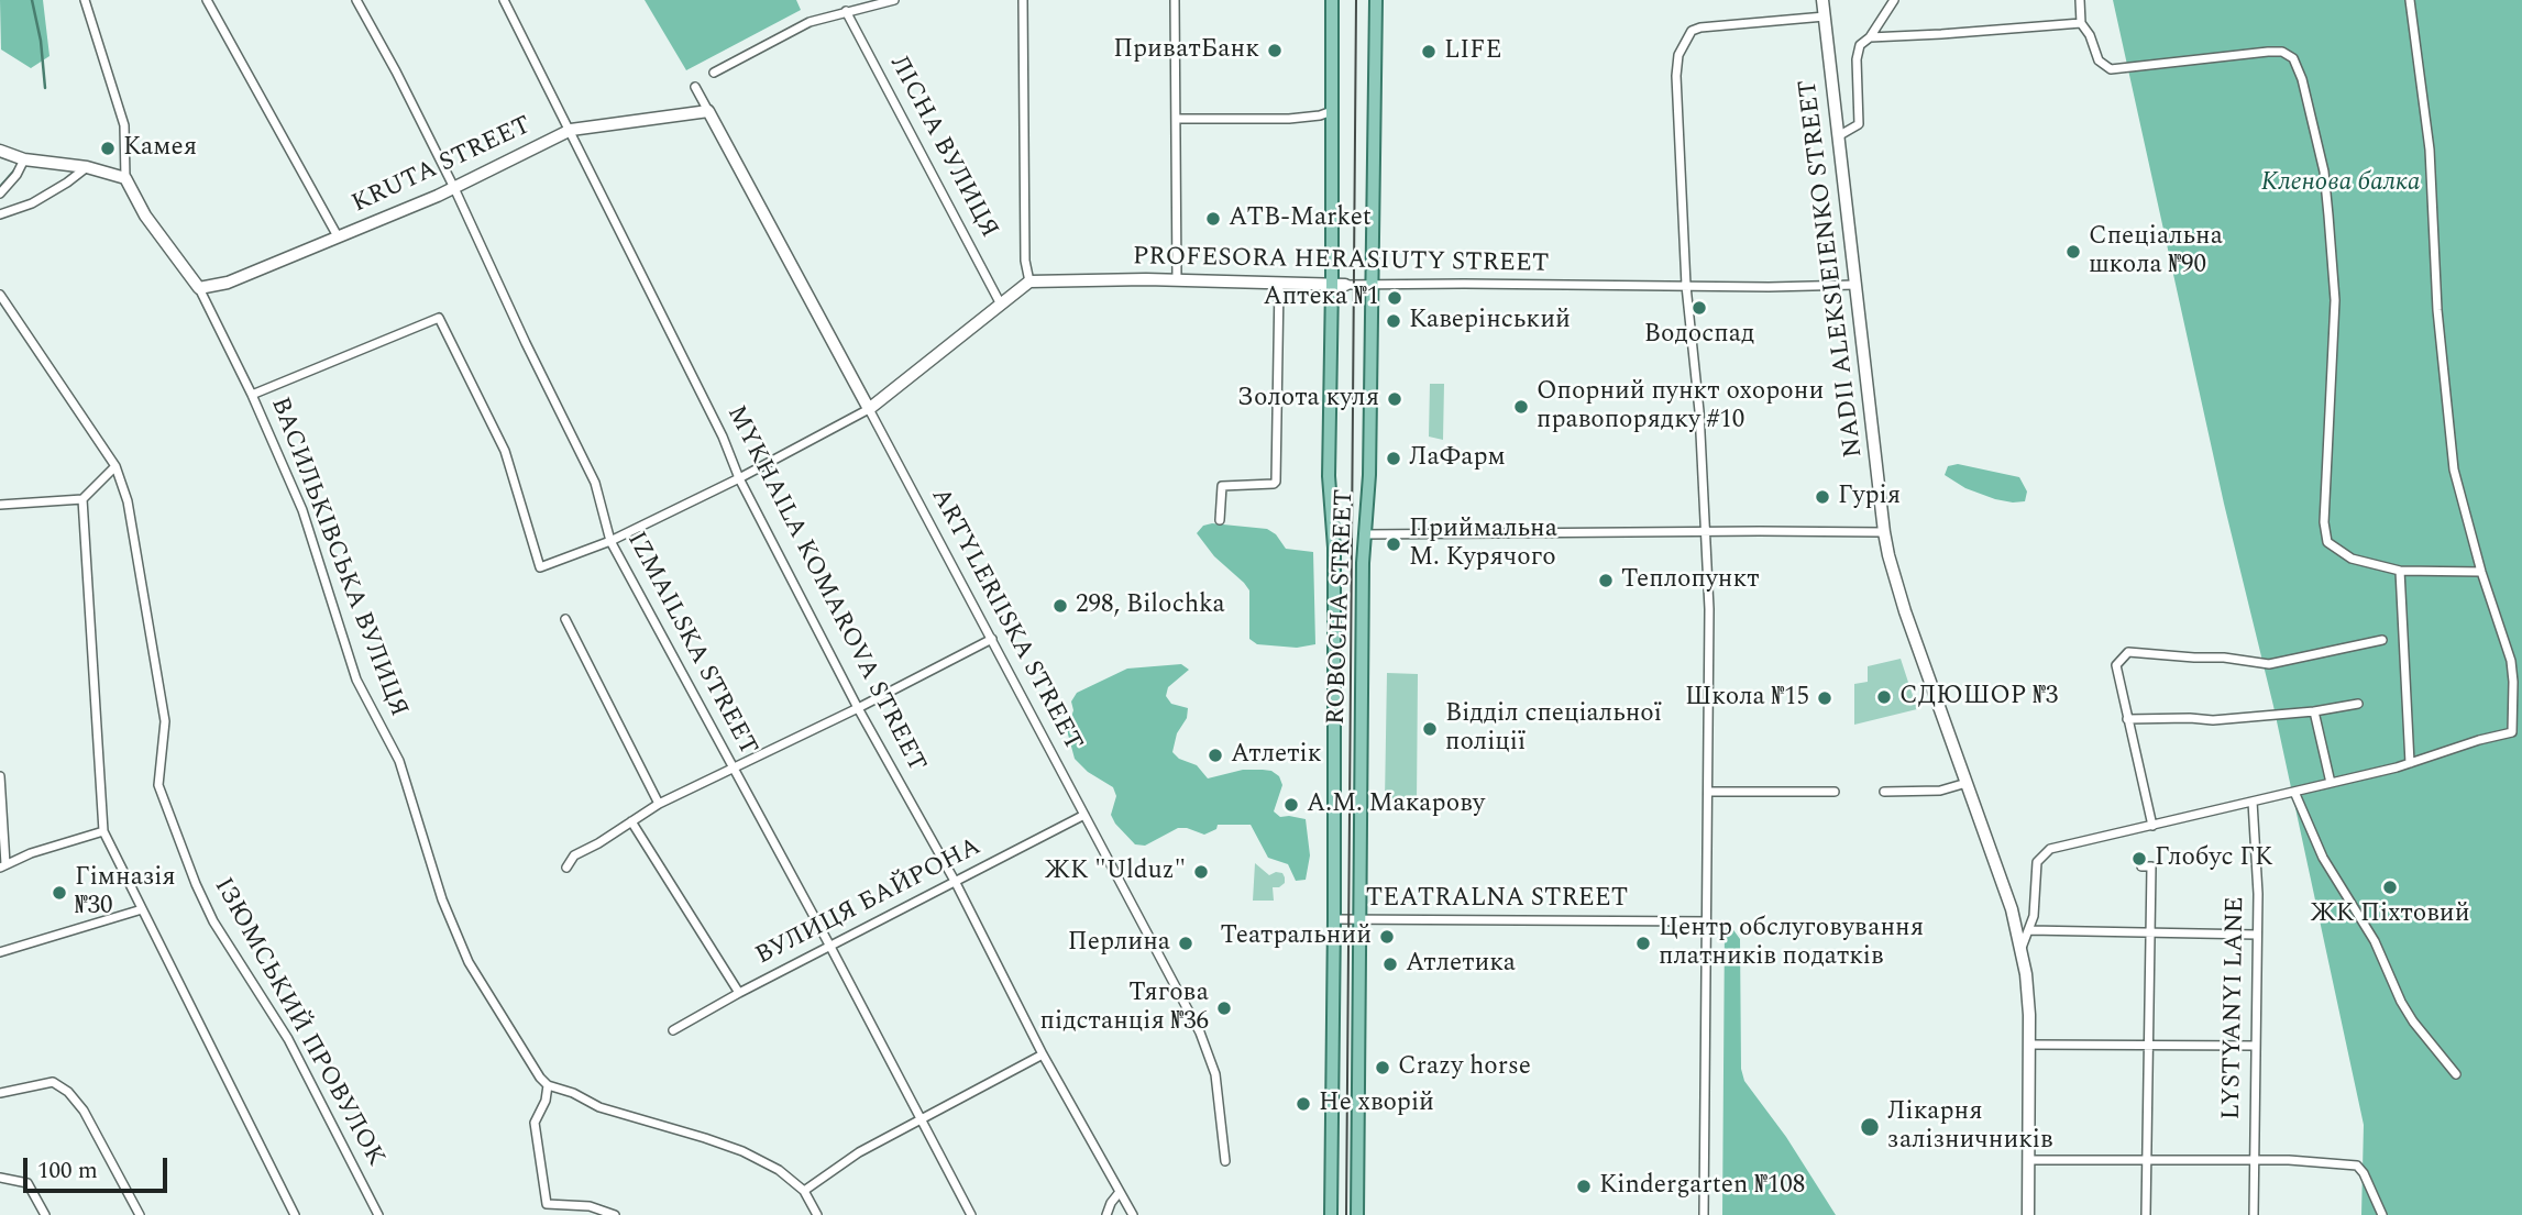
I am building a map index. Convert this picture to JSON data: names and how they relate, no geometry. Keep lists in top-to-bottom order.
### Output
{
  "streets": {
    "main road": ["ROBOCHA STREET"],
    "street": [
      "ЛІСНА ВУЛИЦЯ",
      "KRUTA STREET",
      "PROFESORA HERASIUTY STREET",
      "NADII ALEKSIEIENKO STREET",
      "ВАСИЛЬКІВСЬКА ВУЛИЦЯ",
      "MYKHAILA KOMAROVA STREET",
      "ARTYLERIISKA STREET",
      "IZMAILSKA STREET",
      "TEATRALNA STREET",
      "ВУЛИЦЯ БАЙРОНА",
      "LYSTYANYI LANE",
      "ІЗЮМСЬКИЙ ПРОВУЛОК"
    ]
  },
  "crossings": [
    ["KRUTA STREET", "ВАСИЛЬКІВСЬКА ВУЛИЦЯ"],
    ["KRUTA STREET", "MYKHAILA KOMAROVA STREET"],
    ["KRUTA STREET", "ARTYLERIISKA STREET"],
    ["KRUTA STREET", "IZMAILSKA STREET"],
    ["PROFESORA HERASIUTY STREET", "NADII ALEKSIEIENKO STREET"],
    ["PROFESORA HERASIUTY STREET", "ROBOCHA STREET"],
    ["MYKHAILA KOMAROVA STREET", "ВУЛИЦЯ БАЙРОНА"],
    ["ROBOCHA STREET", "TEATRALNA STREET"],
    ["ARTYLERIISKA STREET", "ВУЛИЦЯ БАЙРОНА"],
    ["IZMAILSKA STREET", "ВУЛИЦЯ БАЙРОНА"]
  ],
  "parks": ["Кленова балка"],
  "places": [
    "ПриватБанк",
    "LIFE",
    "Камея",
    "ATB-Market",
    "Спеціальна школа №90",
    "Аптека №1",
    "Водоспад",
    "Каверінський",
    "Золота куля",
    "Опорний пункт охорони правопорядку #10",
    "ЛаФарм",
    "Гурія",
    "Приймальна М. Курячого",
    "Теплопункт",
    "298, Bilochka",
    "СДЮШОР №3",
    "Школа №15",
    "Відділ спеціальної поліції",
    "Атлетік",
    "А.М. Макарову",
    "Глобус ГК",
    "ЖК \"Ulduz\"",
    "ЖК Піхтовий",
    "Гімназія №30",
    "Театральний",
    "Перлина",
    "Центр обслуговування платників податків",
    "Атлетика",
    "Тягова пiдстанцiя №36",
    "Crazy horse",
    "Не хворій",
    "Лікарня залізничників",
    "Kindergarten №108"
  ],
  "scale_bar": "100 m"
}
